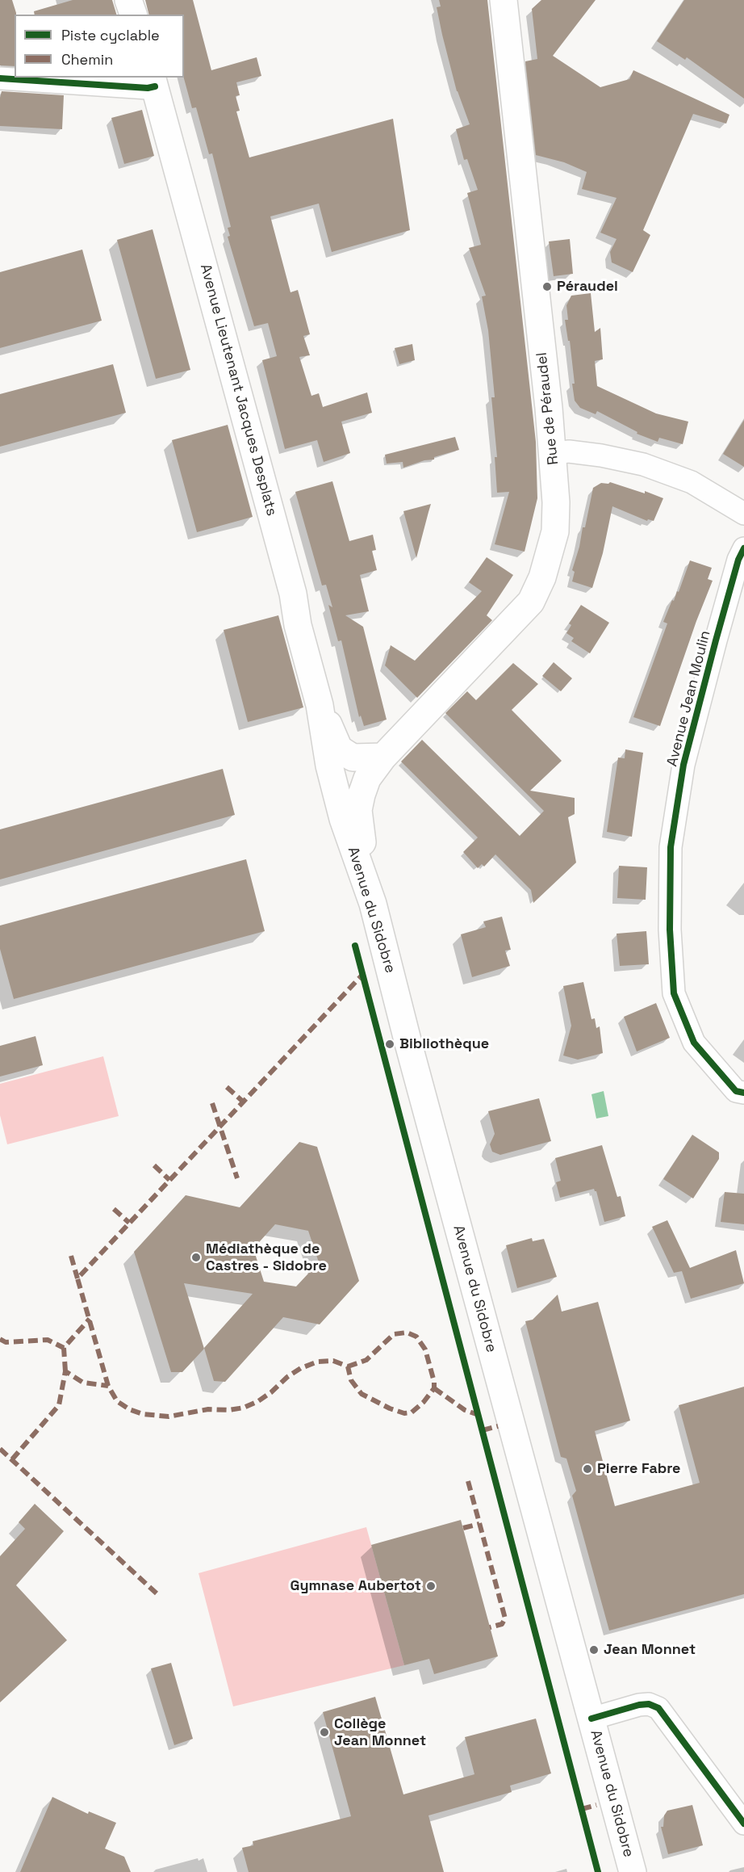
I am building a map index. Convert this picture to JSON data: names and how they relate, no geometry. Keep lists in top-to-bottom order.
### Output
{
  "streets": {
    "main road": ["Avenue Lieutenant Jacques Desplats", "Rue de Péraudel", "Avenue du Sidobre"],
    "street": ["Avenue Jean Moulin"]
  },
  "crossings": [
    ["Avenue Lieutenant Jacques Desplats", "Avenue du Sidobre"],
    ["Rue de Péraudel", "Avenue du Sidobre"]
  ],
  "places": [
    "Péraudel",
    "Bibliothèque",
    "Médiathèque de Castres - Sidobre",
    "Pierre Fabre",
    "Gymnase Aubertot",
    "Jean Monnet",
    "Collège Jean Monnet"
  ],
  "legend": ["Piste cyclable", "Chemin"]
}
